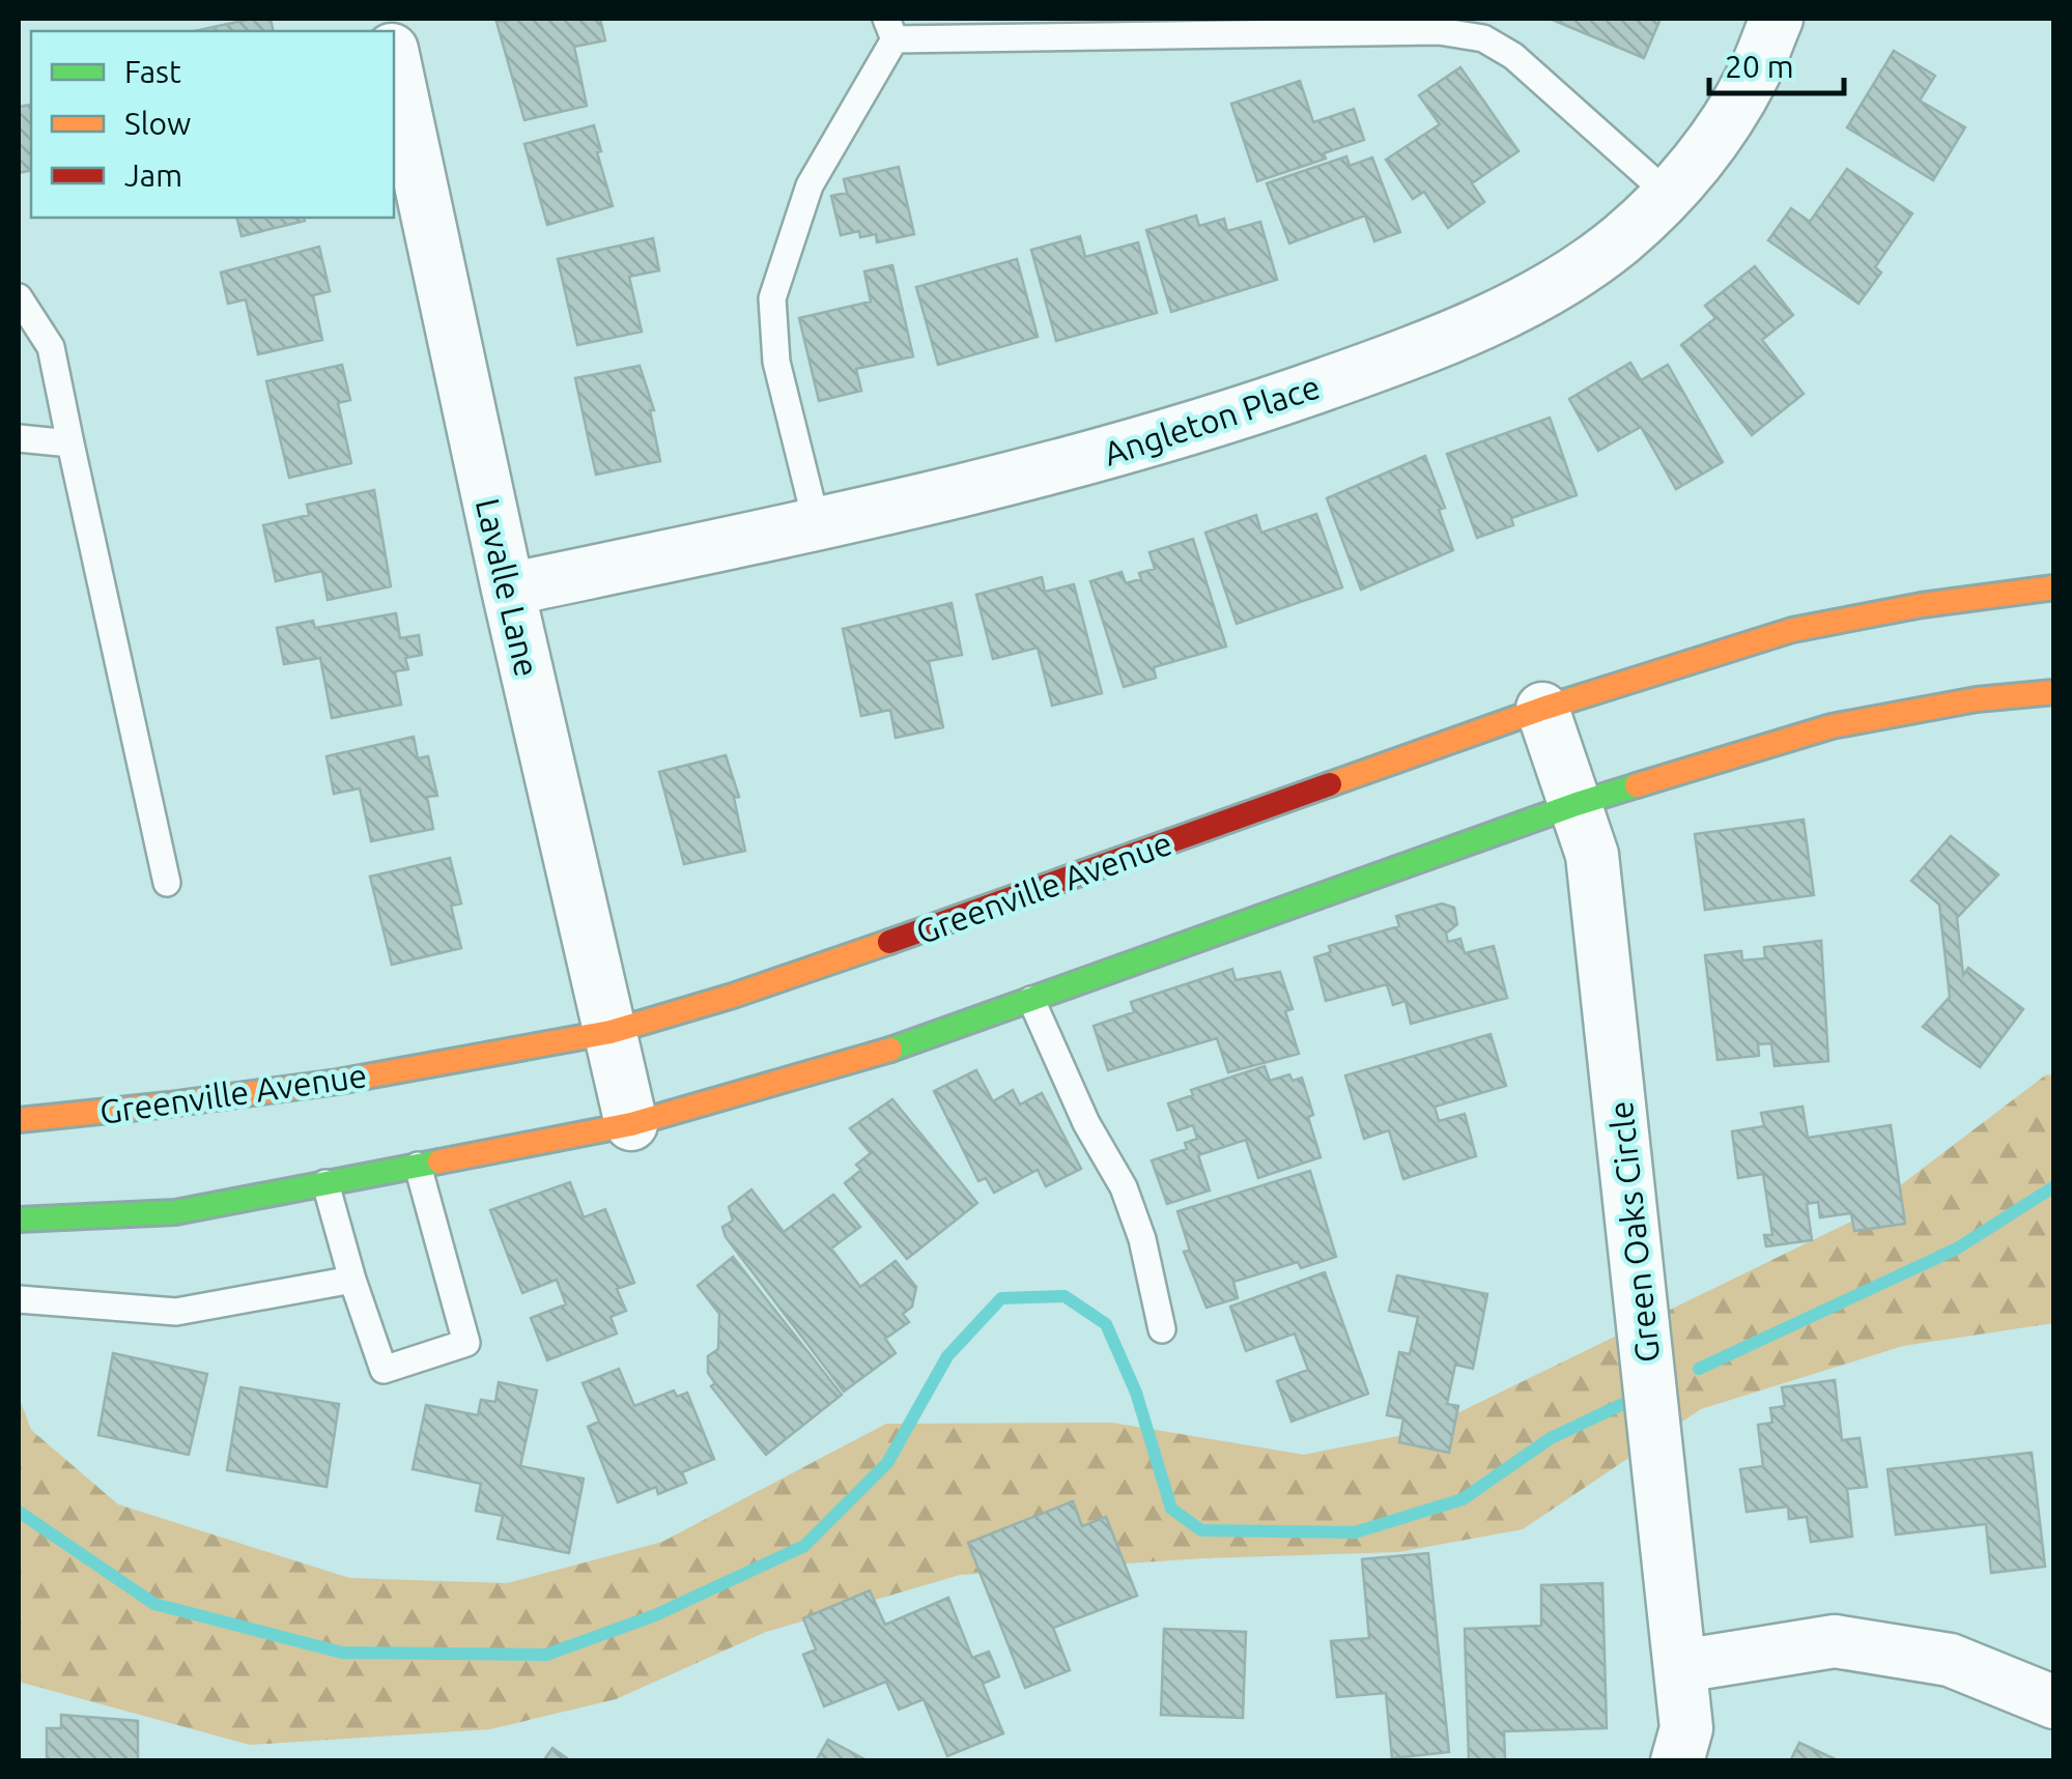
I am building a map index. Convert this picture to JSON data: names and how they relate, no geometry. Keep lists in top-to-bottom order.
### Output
{
  "streets": {
    "main road": ["Greenville Avenue"],
    "street": ["Angleton Place", "Lavalle Lane", "Green Oaks Circle"]
  },
  "crossings": [
    ["Angleton Place", "Lavalle Lane"],
    ["Lavalle Lane", "Greenville Avenue"],
    ["Greenville Avenue", "Green Oaks Circle"]
  ],
  "legend": ["Fast", "Slow", "Jam"],
  "scale_bar": "20 m"
}
